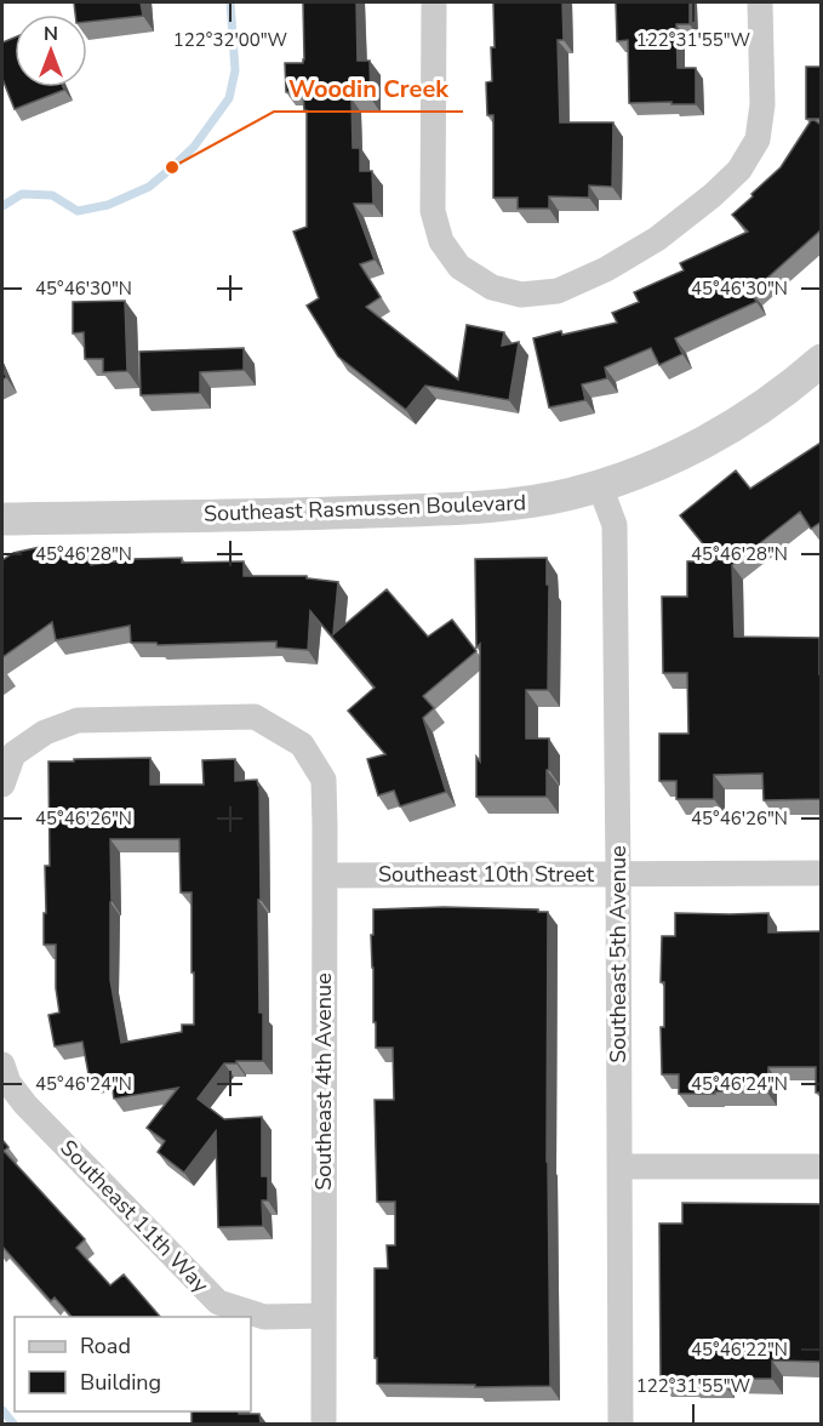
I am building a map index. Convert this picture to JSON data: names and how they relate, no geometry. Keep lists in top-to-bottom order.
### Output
{
  "streets": {
    "street": [
      "Southeast Rasmussen Boulevard",
      "Southeast 10th Street",
      "Southeast 5th Avenue",
      "Southeast 4th Avenue",
      "Southeast 11th Way"
    ]
  },
  "crossings": [
    ["Southeast Rasmussen Boulevard", "Southeast 5th Avenue"],
    ["Southeast 10th Street", "Southeast 5th Avenue"],
    ["Southeast 10th Street", "Southeast 4th Avenue"],
    ["Southeast 4th Avenue", "Southeast 11th Way"]
  ],
  "places": ["Woodin Creek"],
  "legend": ["Road", "Building"],
  "north": "top",
  "coordinates": [
    "122°32'00\"W",
    "122°31'55\"W",
    "45°46'30\"N",
    "45°46'28\"N",
    "45°46'26\"N",
    "45°46'24\"N",
    "45°46'22\"N"
  ]
}
